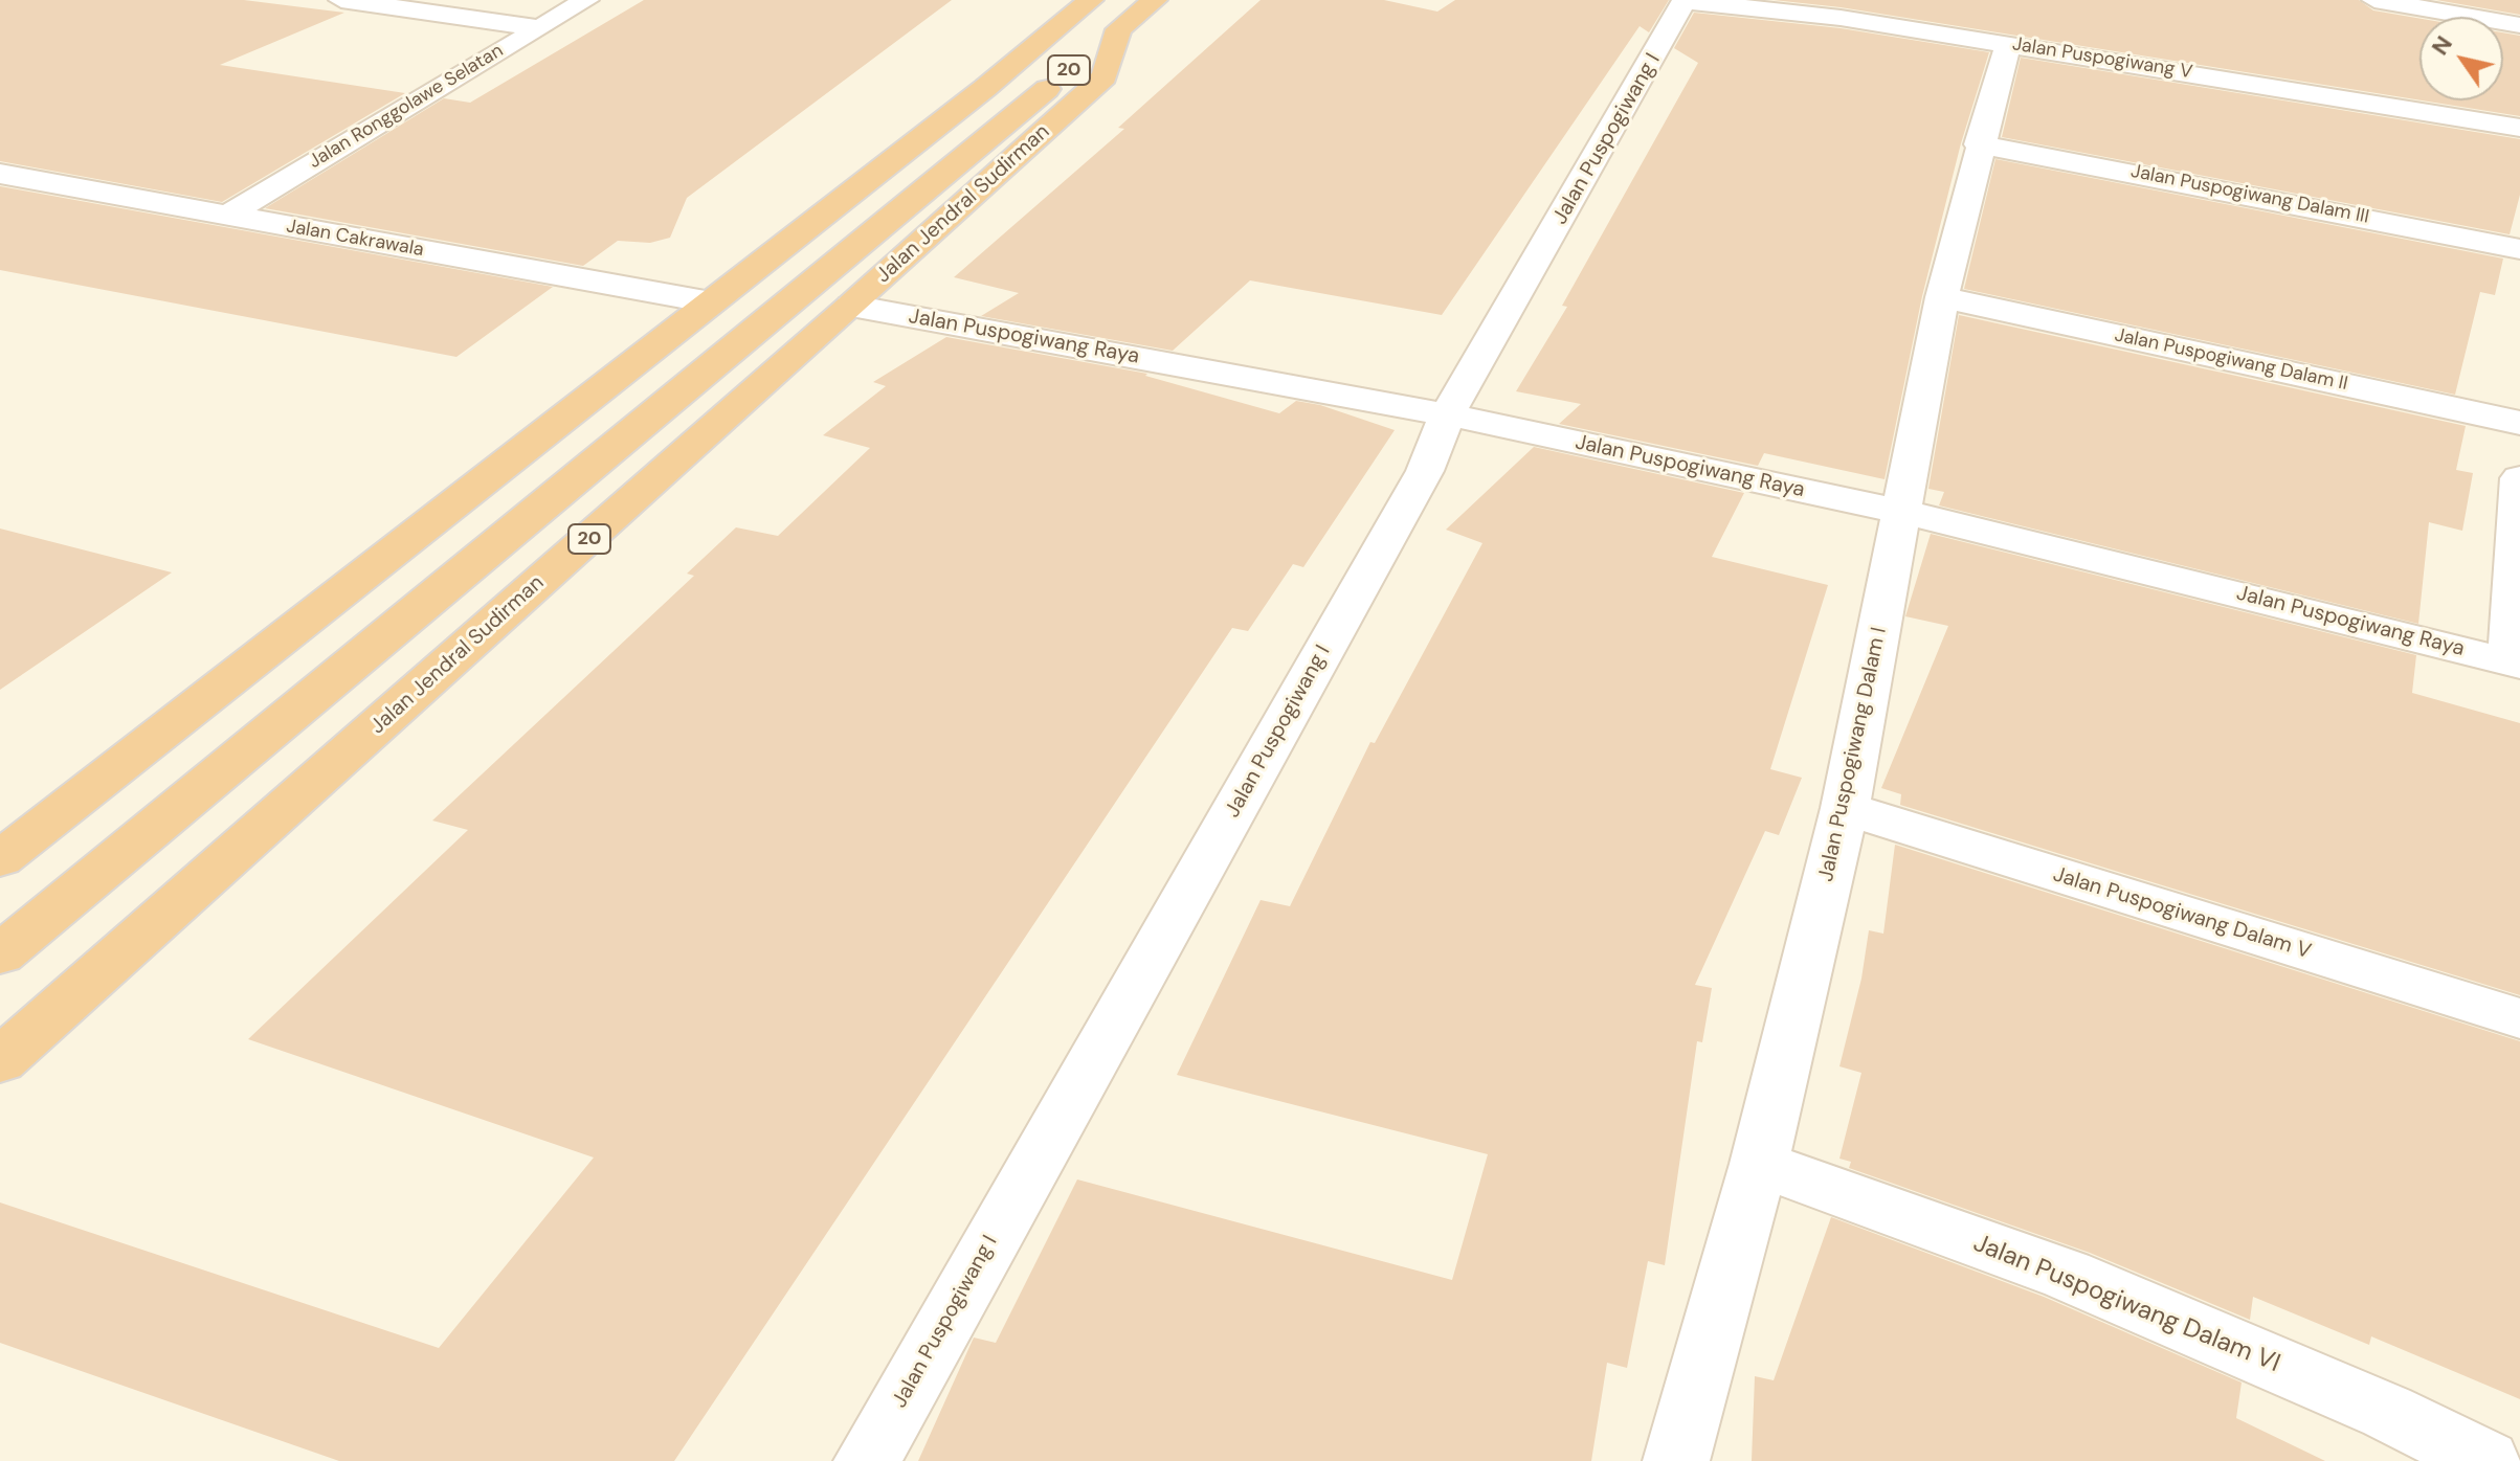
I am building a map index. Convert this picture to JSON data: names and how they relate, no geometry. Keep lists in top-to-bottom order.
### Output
{
  "streets": {
    "highway": ["20", "Jalan Jendral Sudirman"],
    "street": [
      "Jalan Puspogiwang V",
      "Jalan Ronggolawe Selatan",
      "Jalan Puspogiwang I",
      "Jalan Puspogiwang Dalam III",
      "Jalan Cakrawala",
      "Jalan Puspogiwang Raya",
      "Jalan Puspogiwang Dalam II",
      "Jalan Puspogiwang Dalam I",
      "Jalan Puspogiwang Dalam V",
      "Jalan Puspogiwang Dalam VI"
    ]
  },
  "crossings": [
    ["Jalan Puspogiwang V", "Jalan Puspogiwang I"],
    ["Jalan Puspogiwang V", "Jalan Puspogiwang Dalam I"],
    ["20", "Jalan Jendral Sudirman"],
    ["20", "Jalan Cakrawala"],
    ["Jalan Ronggolawe Selatan", "Jalan Cakrawala"],
    ["Jalan Puspogiwang I", "Jalan Puspogiwang Raya"],
    ["Jalan Puspogiwang Dalam III", "Jalan Puspogiwang Dalam I"],
    ["Jalan Jendral Sudirman", "Jalan Puspogiwang Raya"],
    ["Jalan Puspogiwang Raya", "Jalan Puspogiwang Dalam I"],
    ["Jalan Puspogiwang Dalam II", "Jalan Puspogiwang Dalam I"],
    ["Jalan Puspogiwang Dalam I", "Jalan Puspogiwang Dalam V"],
    ["Jalan Puspogiwang Dalam I", "Jalan Puspogiwang Dalam VI"]
  ],
  "north": "top left"
}
